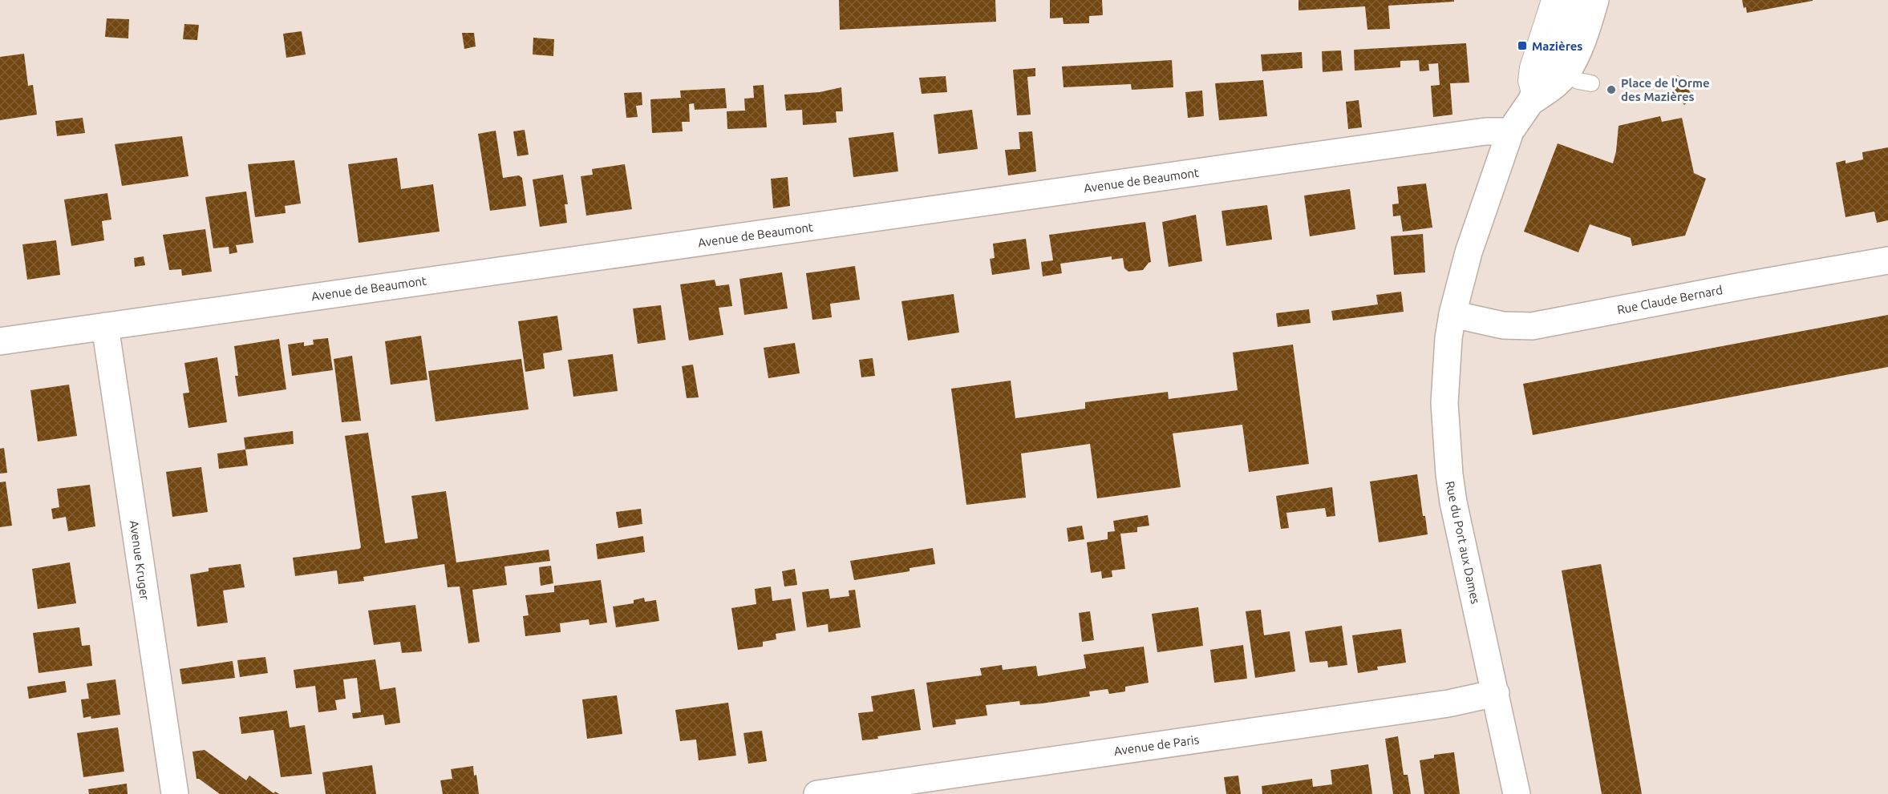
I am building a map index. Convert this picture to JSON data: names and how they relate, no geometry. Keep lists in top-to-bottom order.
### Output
{
  "streets": {
    "street": [
      "Avenue de Beaumont",
      "Rue Claude Bernard",
      "Rue du Port aux Dames",
      "Avenue Kruger",
      "Avenue de Paris"
    ]
  },
  "crossings": [
    ["Avenue de Beaumont", "Rue du Port aux Dames"],
    ["Avenue de Beaumont", "Avenue Kruger"],
    ["Rue Claude Bernard", "Rue du Port aux Dames"],
    ["Rue du Port aux Dames", "Avenue de Paris"]
  ],
  "places": {
    "transit": ["Mazières"],
    "other": ["Place de l'Orme des Mazières"]
  }
}
